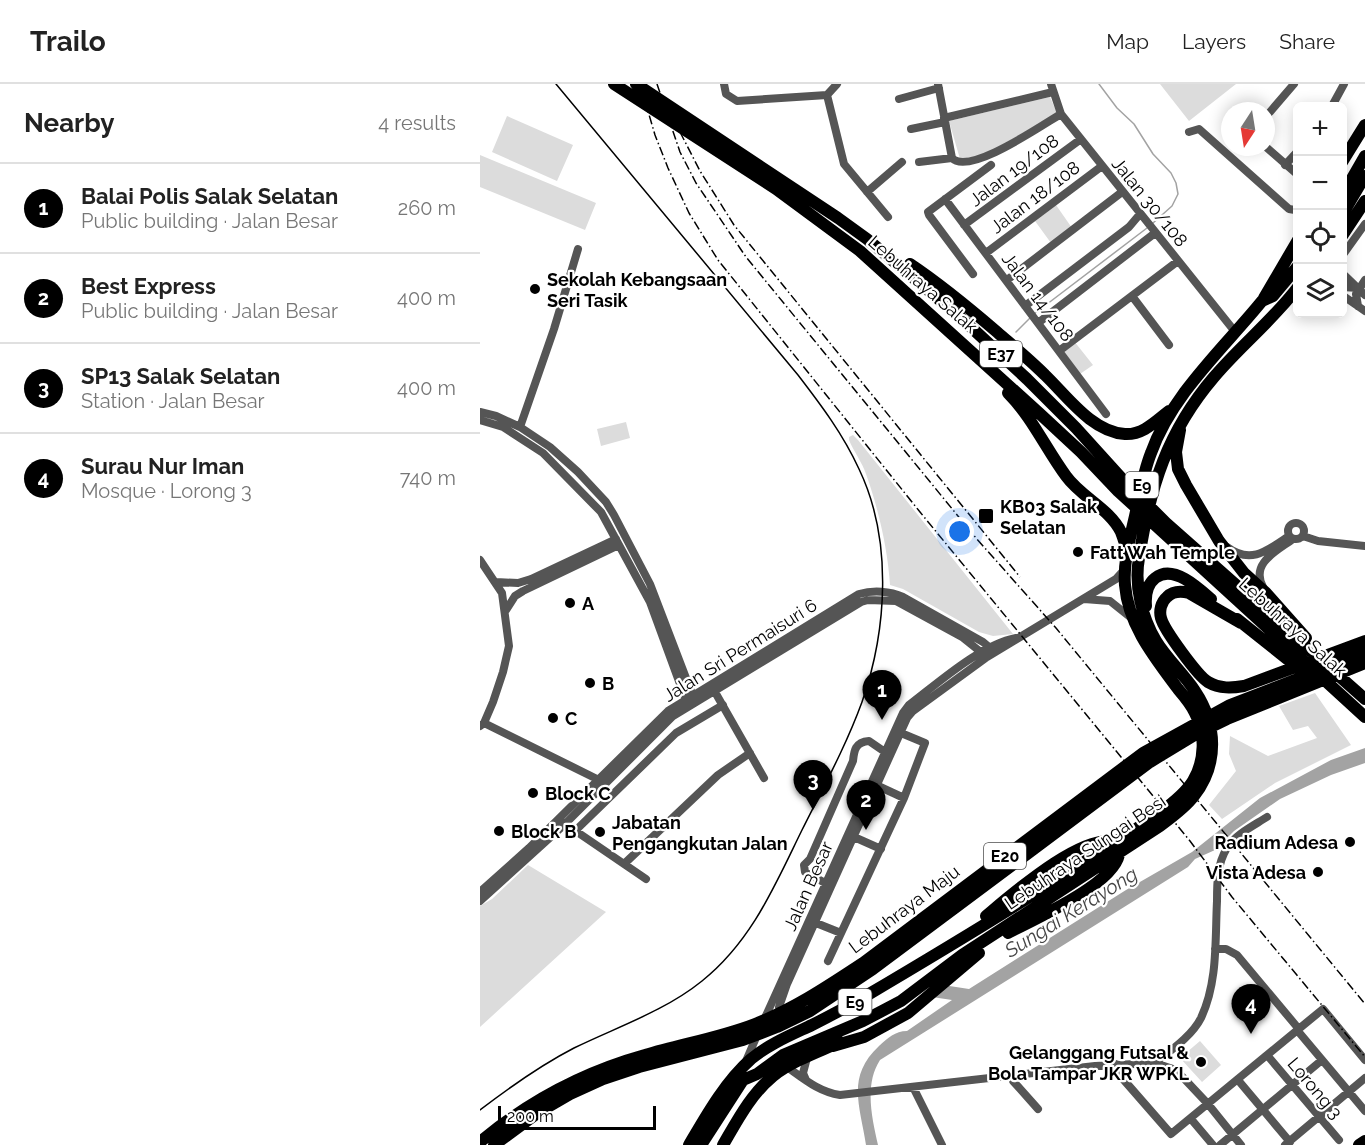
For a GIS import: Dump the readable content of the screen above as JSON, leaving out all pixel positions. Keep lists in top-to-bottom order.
{
  "streets": {
    "highway": [
      "Lebuhraya Salak",
      "E37",
      "E9",
      "Lebuhraya Sungai Besi",
      "E20",
      "Lebuhraya Maju"
    ],
    "street": [
      "Jalan 19/108",
      "Jalan 18/108",
      "Jalan 30/108",
      "Jalan 14/108",
      "Jalan Sri Permaisuri 6",
      "Jalan Besar",
      "Lorong 3"
    ]
  },
  "crossings": [
    ["Jalan 19/108", "Jalan 30/108"],
    ["Jalan 19/108", "Jalan 14/108"],
    ["Jalan 18/108", "Jalan 30/108"],
    ["Jalan 18/108", "Jalan 14/108"],
    ["Jalan 30/108", "Lebuhraya Sungai Besi"],
    ["Jalan Sri Permaisuri 6", "Jalan Besar"],
    ["Lebuhraya Sungai Besi", "Jalan Besar"]
  ],
  "water": ["Sungai Kerayong"],
  "places": {
    "other": [
      "Sekolah Kebangsaan Seri Tasik",
      "Fatt Wah Temple",
      "A",
      "B",
      "C",
      "Block C",
      "Block B",
      "Jabatan Pengangkutan Jalan",
      "Radium Adesa",
      "Vista Adesa",
      "Gelanggang Futsal & Bola Tampar JKR WPKL"
    ],
    "transit": ["KB03 Salak Selatan"]
  },
  "scale_bar": "200 m",
  "north": "bottom",
  "page": {
    "header": "Trailo",
    "nav": ["Map", "Layers", "Share"],
    "heading": ["Nearby", "4 results"],
    "map_buttons": ["+", "−"],
    "list": [
      {
        "mark": "1",
        "name": "Balai Polis Salak Selatan",
        "note": "Public building · Jalan Besar",
        "value": "260 m"
      },
      {
        "mark": "2",
        "name": "Best Express",
        "note": "Public building · Jalan Besar",
        "value": "400 m"
      },
      {
        "mark": "3",
        "name": "SP13 Salak Selatan",
        "note": "Station · Jalan Besar",
        "value": "400 m"
      },
      {
        "mark": "4",
        "name": "Surau Nur Iman",
        "note": "Mosque · Lorong 3",
        "value": "740 m"
      }
    ],
    "pins": [
      "1",
      "3",
      "2",
      "4"
    ],
    "scale": "200 m"
  }
}
